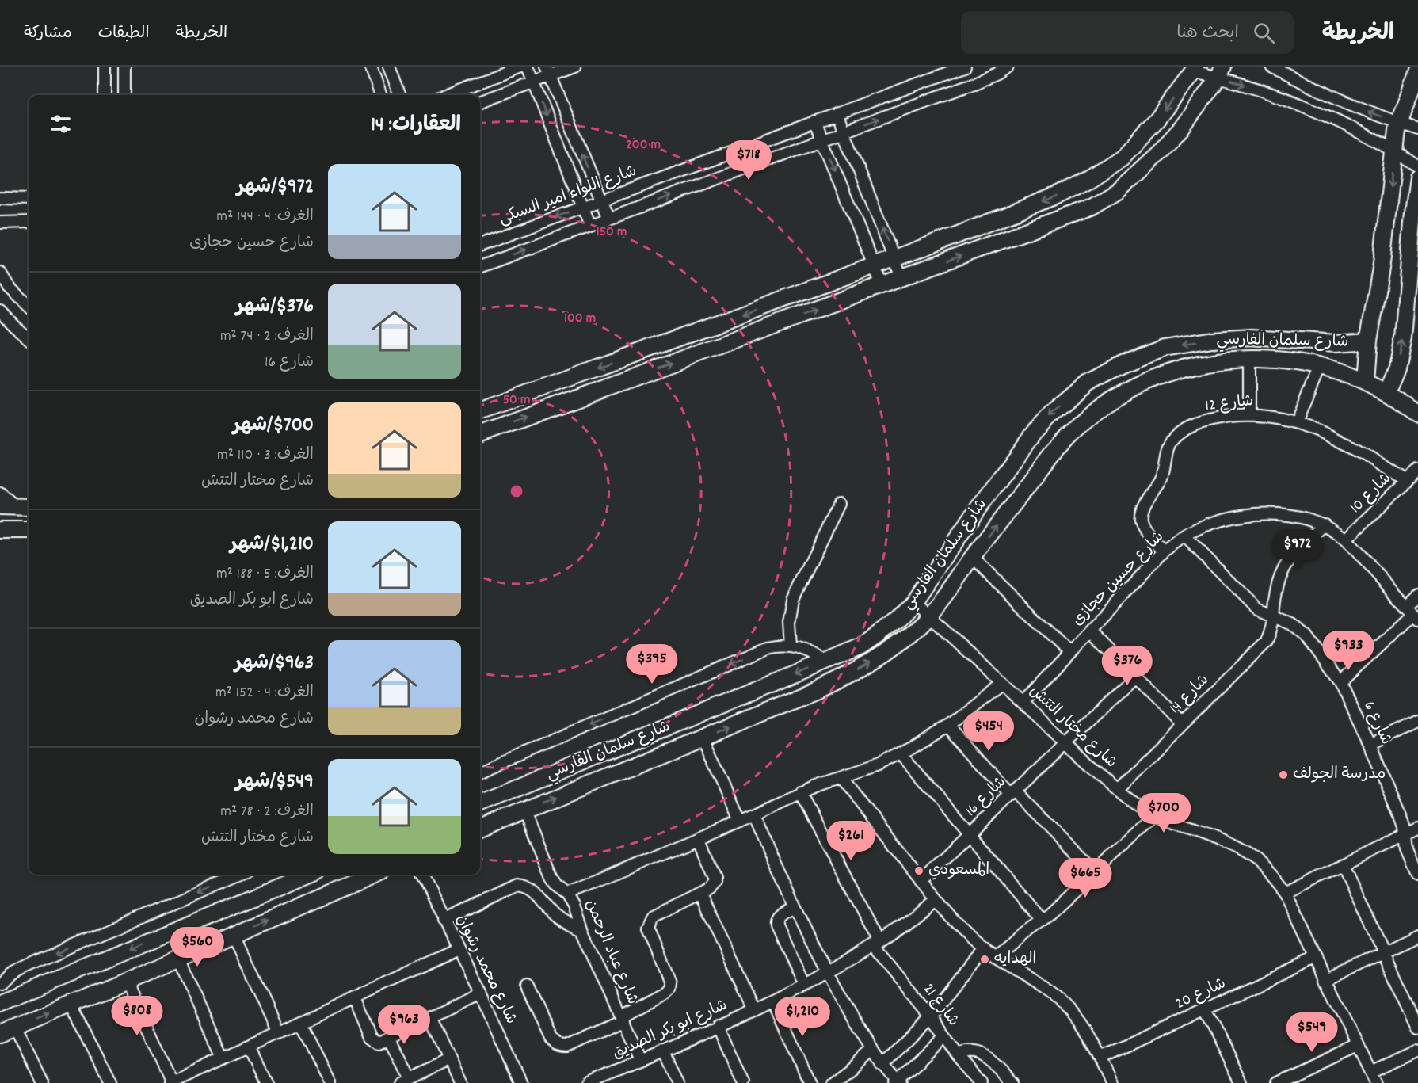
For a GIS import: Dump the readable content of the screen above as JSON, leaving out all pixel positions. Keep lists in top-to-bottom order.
{
  "streets": {
    "street": [
      "شارع اللواء امير السبكى",
      "شارع سلمان الفارسي",
      "شارع 12",
      "شارع 10",
      "شارع حسين حجازى",
      "شارع 14",
      "شارع 6",
      "شارع مختار التتش",
      "شارع 16",
      "شارع عباد الرحمن",
      "شارع محمد رشوان",
      "شارع 20",
      "شارع 21",
      "شارع ابو بكر الصديق"
    ]
  },
  "crossings": [
    ["شارع سلمان الفارسي", "شارع مختار التتش"],
    ["شارع سلمان الفارسي", "شارع عباد الرحمن"],
    ["شارع 12", "شارع 10"],
    ["شارع 12", "شارع حسين حجازى"],
    ["شارع 10", "شارع حسين حجازى"],
    ["شارع حسين حجازى", "شارع 14"],
    ["شارع حسين حجازى", "شارع 6"],
    ["شارع حسين حجازى", "شارع مختار التتش"],
    ["شارع 14", "شارع 6"],
    ["شارع 14", "شارع مختار التتش"],
    ["شارع مختار التتش", "شارع 16"],
    ["شارع مختار التتش", "شارع 20"],
    ["شارع عباد الرحمن", "شارع ابو بكر الصديق"],
    ["شارع 21", "شارع ابو بكر الصديق"]
  ],
  "places": ["مدرسة الجولف", "المسعودي", "الهدايه"],
  "page": {
    "header": "الخريطة",
    "search": "ابحث هنا",
    "nav": ["الخريطة", "الطبقات", "مشاركة"],
    "heading": "العقارات: 14",
    "price": [
      "$718",
      "$972",
      "$933",
      "$395",
      "$376",
      "$454",
      "$700",
      "$261",
      "$665",
      "$560",
      "$808",
      "$1,210",
      "$963",
      "$549"
    ],
    "list": [
      {
        "name": "$972/شهر",
        "note": "الغرف: 4 · 144 m² · شارع حسين حجازى"
      },
      {
        "name": "$376/شهر",
        "note": "الغرف: 2 · 74 m² · شارع 16"
      },
      {
        "name": "$700/شهر",
        "note": "الغرف: 3 · 110 m² · شارع مختار التتش"
      },
      {
        "name": "$1,210/شهر",
        "note": "الغرف: 5 · 188 m² · شارع ابو بكر الصديق"
      },
      {
        "name": "$963/شهر",
        "note": "الغرف: 4 · 152 m² · شارع محمد رشوان"
      },
      {
        "name": "$549/شهر",
        "note": "الغرف: 2 · 78 m² · شارع مختار التتش"
      }
    ]
  },
  "rings": [
    "200 m",
    "150 m",
    "100 m",
    "50 m"
  ]
}
